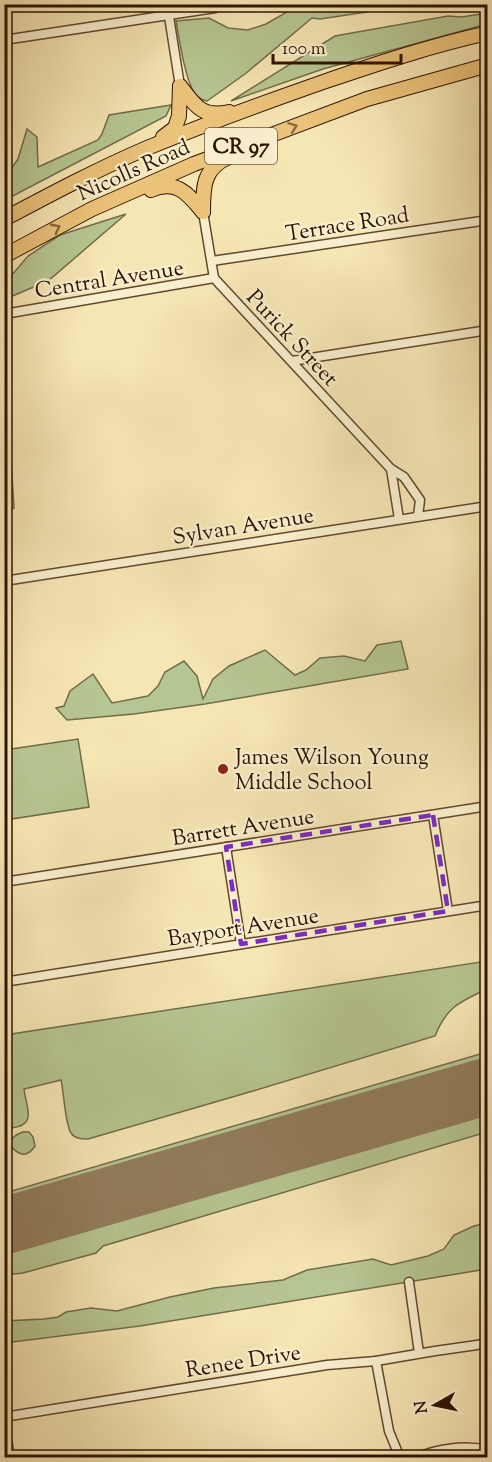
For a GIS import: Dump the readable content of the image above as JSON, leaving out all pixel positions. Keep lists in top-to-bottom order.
{
  "streets": {
    "highway": ["CR 97", "Nicolls Road"],
    "street": [
      "Terrace Road",
      "Central Avenue",
      "Purick Street",
      "Sylvan Avenue",
      "Barrett Avenue",
      "Bayport Avenue",
      "Renee Drive"
    ]
  },
  "crossings": [
    ["Central Avenue", "Purick Street"],
    ["Purick Street", "Sylvan Avenue"]
  ],
  "places": ["James Wilson Young Middle School"],
  "scale_bar": "100 m",
  "north": "left"
}
